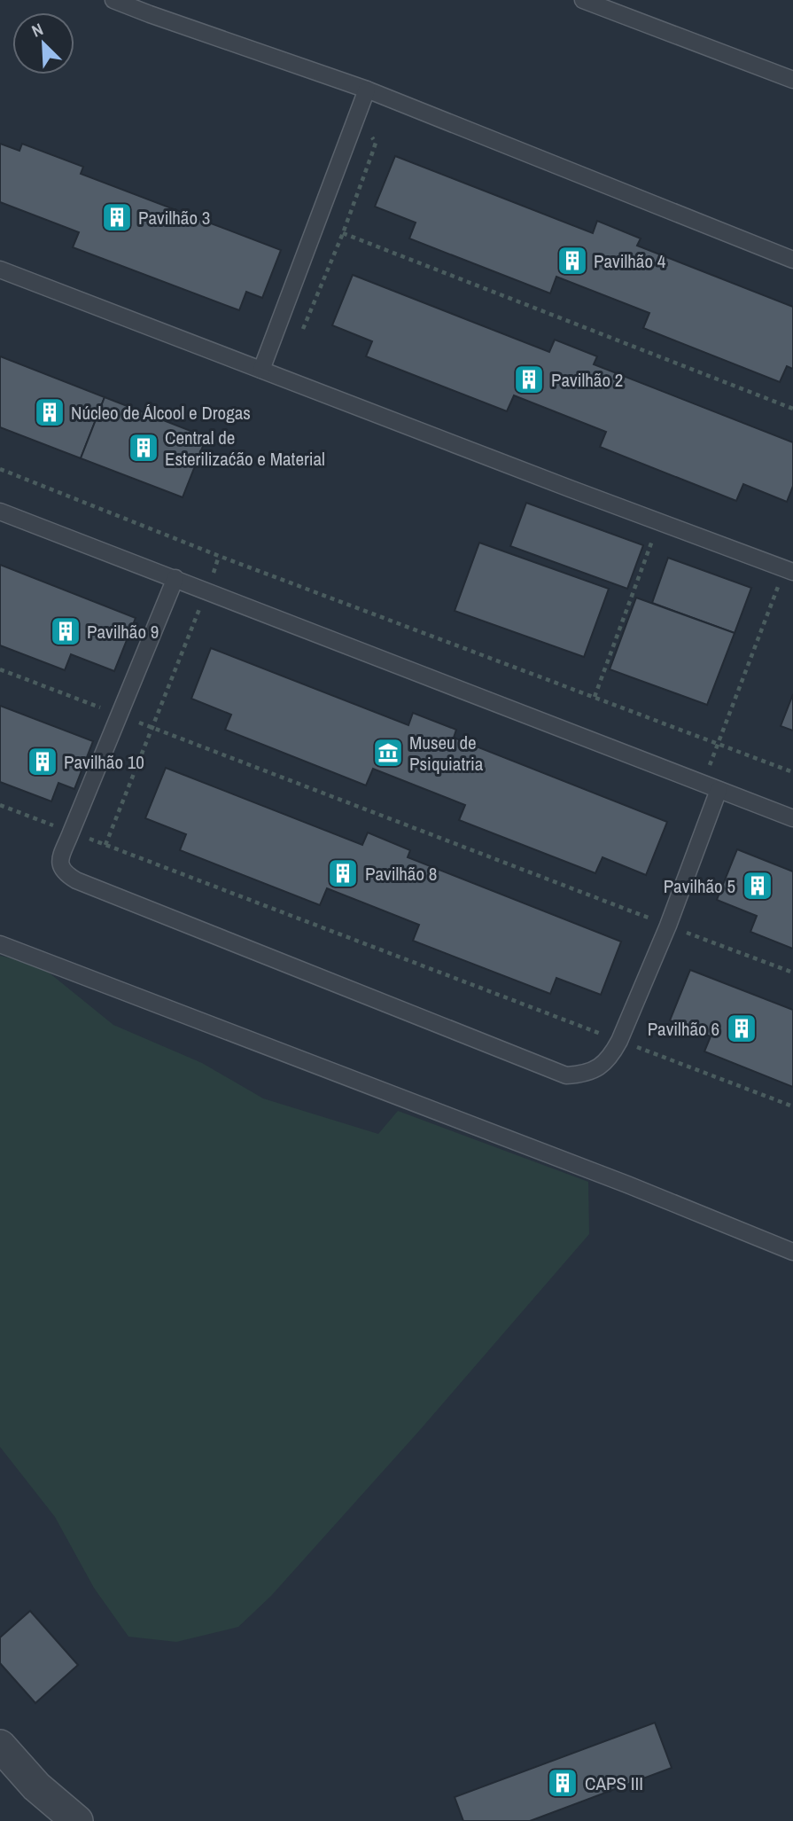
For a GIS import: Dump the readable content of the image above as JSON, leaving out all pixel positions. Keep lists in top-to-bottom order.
{
  "places": {
    "building": [
      "Pavilhão 3",
      "Pavilhão 4",
      "Pavilhão 2",
      "Núcleo de Álcool e Drogas",
      "Central de Esterilizaćão e Material",
      "Pavilhão 9",
      "Pavilhão 10",
      "Pavilhão 8",
      "Pavilhão 5",
      "Pavilhão 6",
      "CAPS III"
    ],
    "museum": ["Museu de Psiquiatria"]
  },
  "north": "top left"
}
